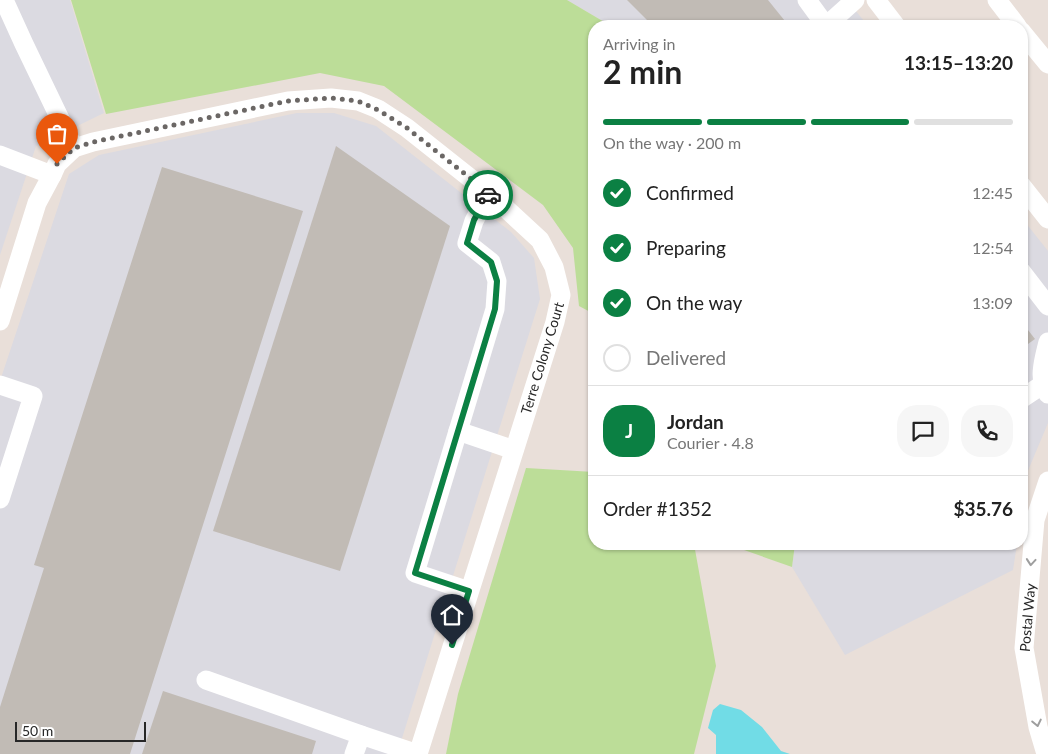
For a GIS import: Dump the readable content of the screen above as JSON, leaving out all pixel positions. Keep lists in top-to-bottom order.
{
  "streets": {
    "street": ["Terre Colony Court", "Postal Way"]
  },
  "one_way": ["Postal Way"],
  "scale_bar": "50 m",
  "page": {
    "heading": ["2 min", "Arriving in", "13:15–13:20"],
    "panel": [
      "Jordan",
      "Courier · 4.8",
      "Order #1352",
      "$35.76"
    ],
    "bar": "On the way · 200 m",
    "list": [
      ["Confirmed", "12:45"],
      ["Preparing", "12:54"],
      ["On the way", "13:09"],
      "Delivered"
    ],
    "round": "J",
    "scale": "50 m"
  }
}
